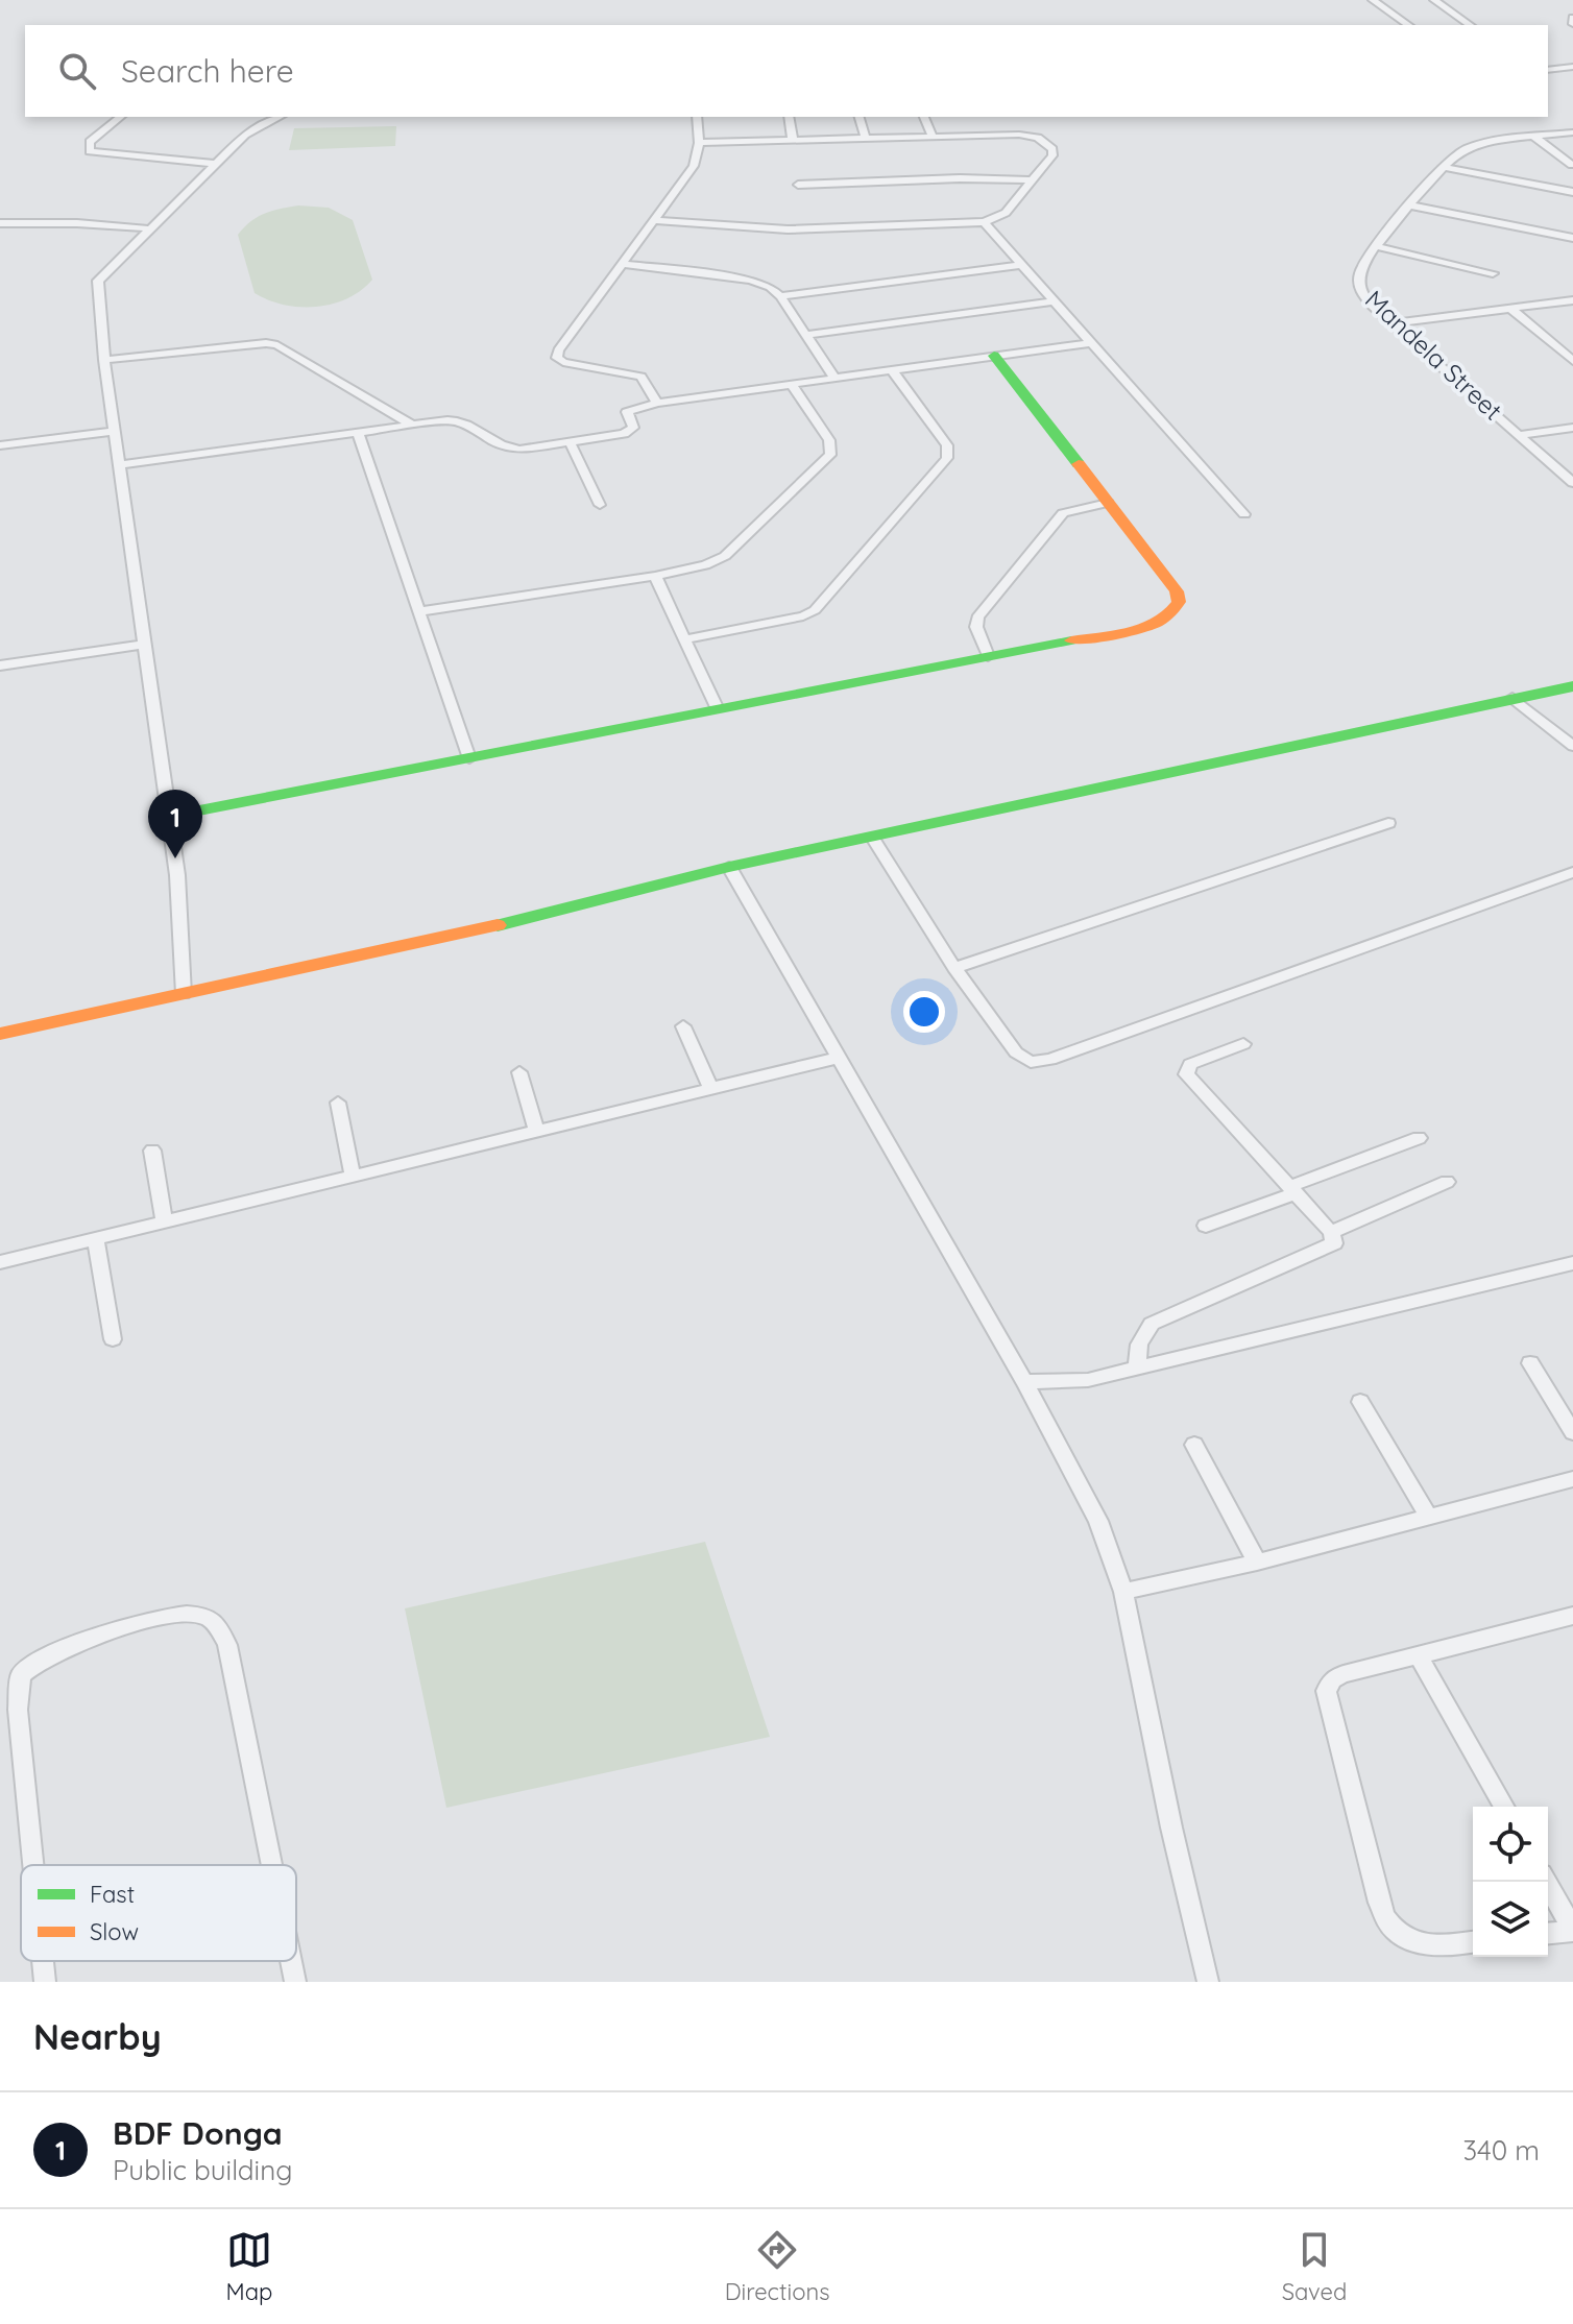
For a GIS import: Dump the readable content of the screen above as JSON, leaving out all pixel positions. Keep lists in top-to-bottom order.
{
  "streets": {
    "street": ["Mandela Street"]
  },
  "legend": ["Fast", "Slow"],
  "page": {
    "search": "Search here",
    "pins": "1",
    "heading": "Nearby",
    "list": [
      {
        "mark": "1",
        "name": "BDF Donga",
        "note": "Public building",
        "value": "340 m"
      }
    ],
    "nav": ["Map", "Directions", "Saved"]
  }
}
